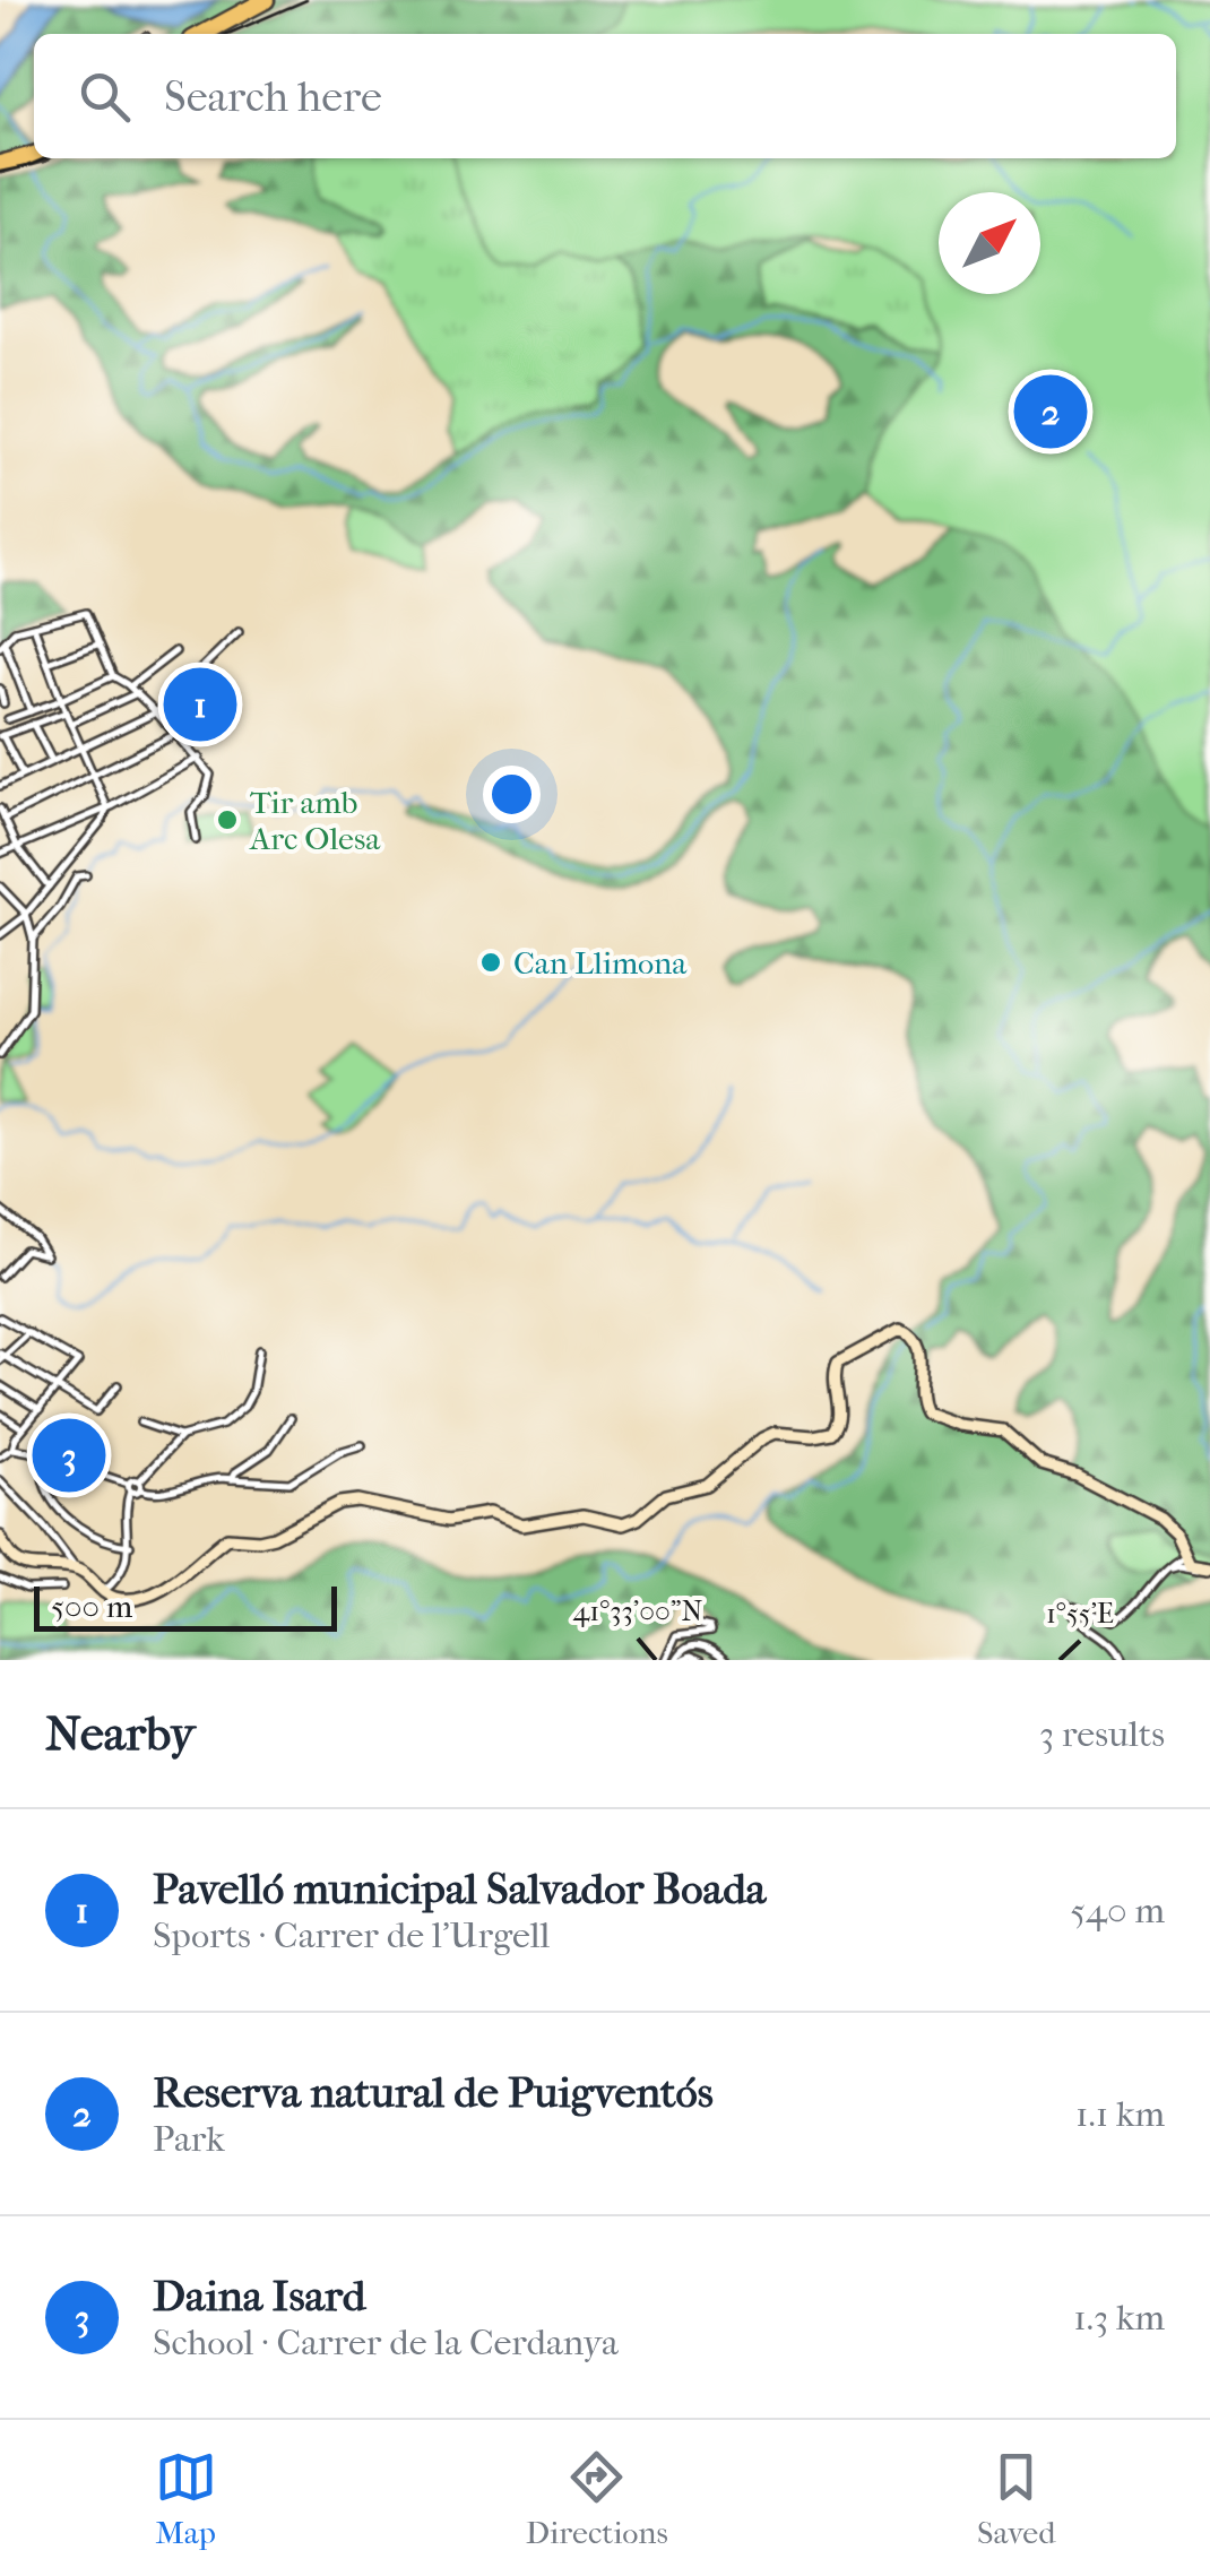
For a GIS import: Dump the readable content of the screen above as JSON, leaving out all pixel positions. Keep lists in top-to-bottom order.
{
  "places": ["Tir amb Arc Olesa", "Can Llimona"],
  "scale_bar": "500 m",
  "north": "top right",
  "page": {
    "search": "Search here",
    "pins": ["2", "1", "3"],
    "scale": "500 m",
    "heading": ["Nearby", "3 results"],
    "list": [
      {
        "mark": "1",
        "name": "Pavelló municipal Salvador Boada",
        "note": "Sports · Carrer de l'Urgell",
        "value": "540 m"
      },
      {
        "mark": "2",
        "name": "Reserva natural de Puigventós",
        "note": "Park",
        "value": "1.1 km"
      },
      {
        "mark": "3",
        "name": "Daina Isard",
        "note": "School · Carrer de la Cerdanya",
        "value": "1.3 km"
      }
    ],
    "nav": ["Map", "Directions", "Saved"]
  },
  "coordinates": ["41°33'00\"N", "1°55'E"]
}
